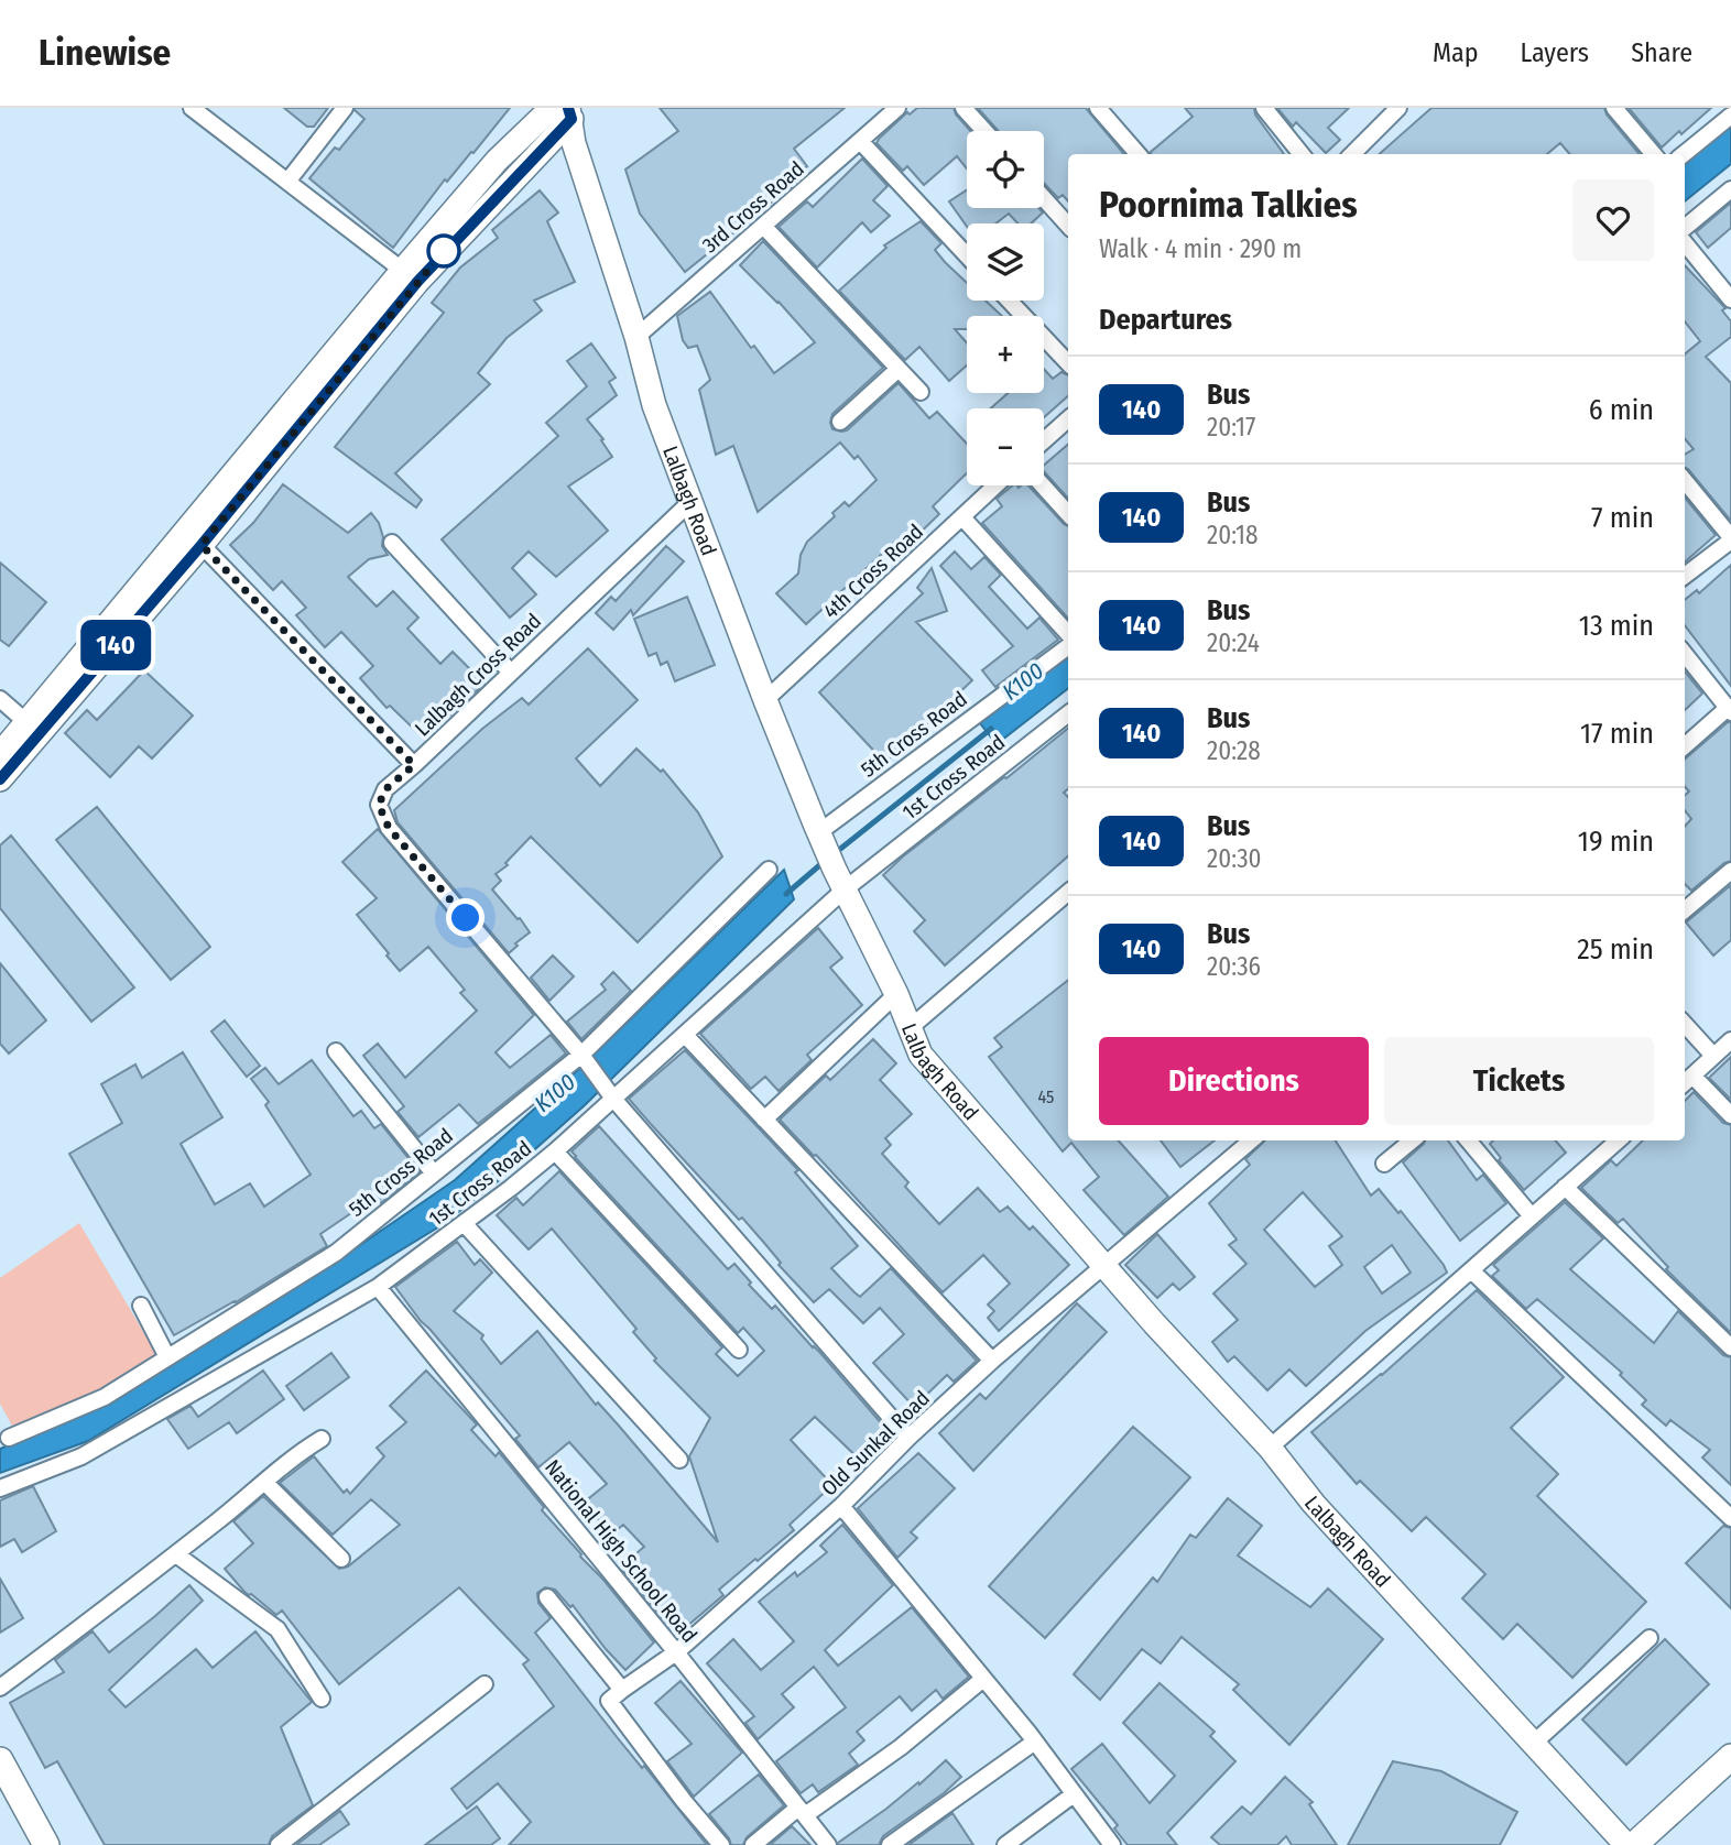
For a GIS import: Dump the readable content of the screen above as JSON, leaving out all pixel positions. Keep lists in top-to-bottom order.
{
  "streets": {
    "main road": ["Lalbagh Road"],
    "street": [
      "3rd Cross Road",
      "4th Cross Road",
      "Lalbagh Cross Road",
      "5th Cross Road",
      "1st Cross Road",
      "Old Sunkal Road",
      "National High School Road"
    ]
  },
  "crossings": [
    ["3rd Cross Road", "Lalbagh Road"],
    ["Lalbagh Road", "4th Cross Road"],
    ["Lalbagh Road", "Lalbagh Cross Road"],
    ["Lalbagh Road", "5th Cross Road"],
    ["Lalbagh Road", "1st Cross Road"],
    ["Lalbagh Road", "Old Sunkal Road"],
    ["1st Cross Road", "National High School Road"],
    ["Old Sunkal Road", "National High School Road"]
  ],
  "water": ["K100"],
  "lines": ["bus line 140"],
  "house_numbers": ["45"],
  "page": {
    "header": "Linewise",
    "nav": ["Map", "Layers", "Share"],
    "on_map": "140",
    "map_buttons": ["+", "−"],
    "heading": [
      ["Poornima Talkies", "Walk · 4 min · 290 m"],
      "Departures"
    ],
    "list": [
      {
        "mark": "140",
        "name": "Bus",
        "note": "20:17",
        "value": "6 min"
      },
      {
        "mark": "140",
        "name": "Bus",
        "note": "20:18",
        "value": "7 min"
      },
      {
        "mark": "140",
        "name": "Bus",
        "note": "20:24",
        "value": "13 min"
      },
      {
        "mark": "140",
        "name": "Bus",
        "note": "20:28",
        "value": "17 min"
      },
      {
        "mark": "140",
        "name": "Bus",
        "note": "20:30",
        "value": "19 min"
      },
      {
        "mark": "140",
        "name": "Bus",
        "note": "20:36",
        "value": "25 min"
      }
    ],
    "buttons": ["Directions", "Tickets"]
  }
}
